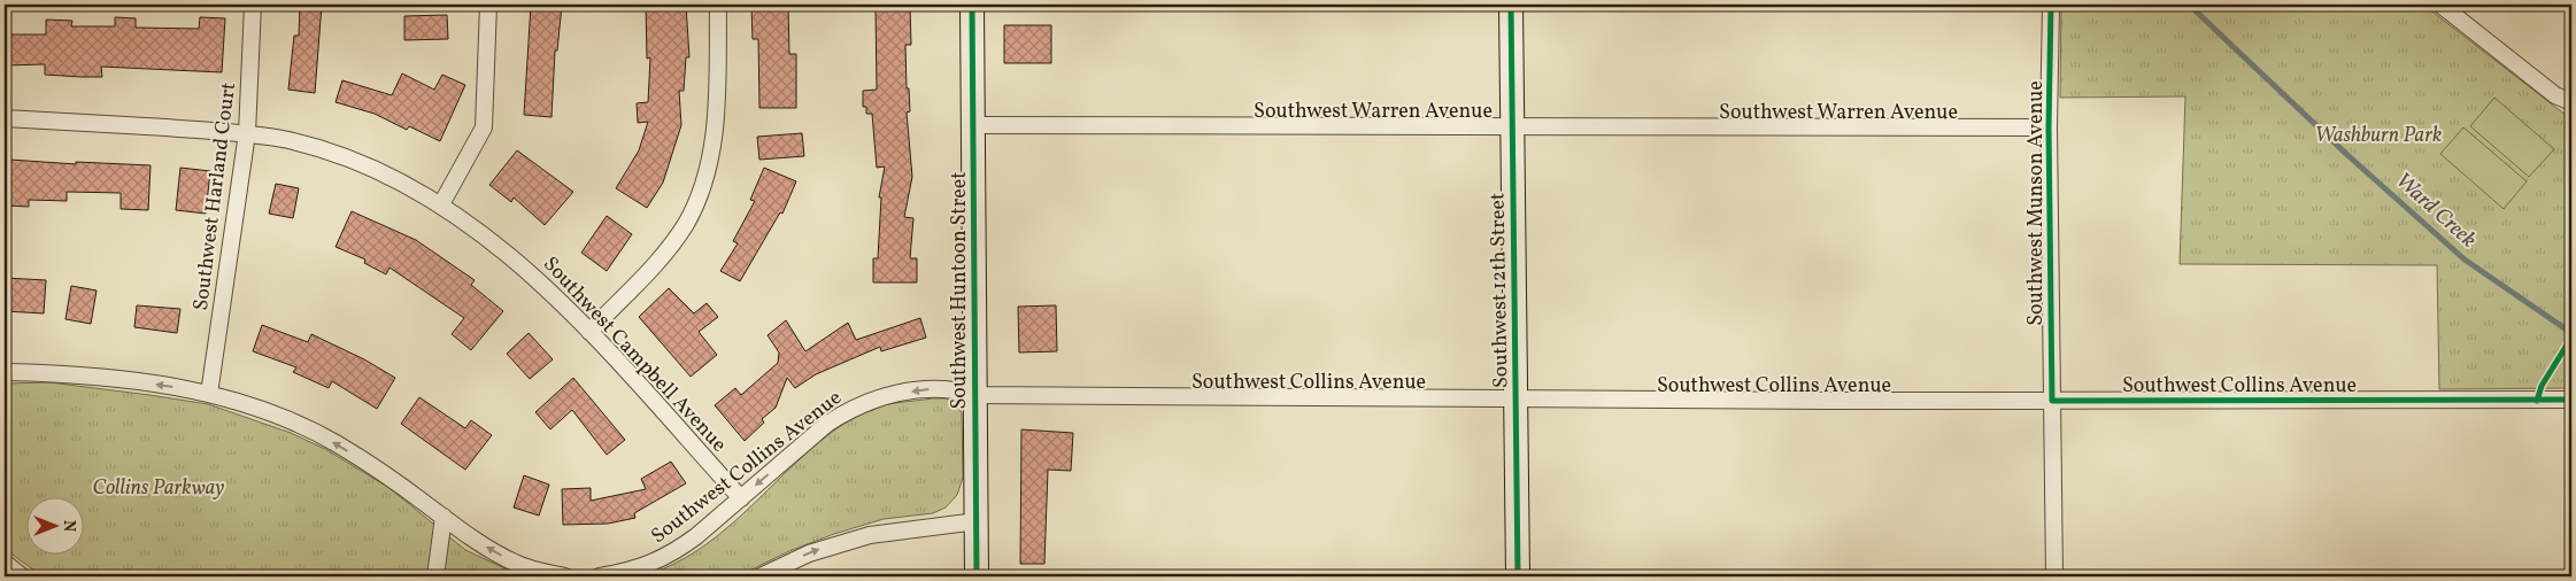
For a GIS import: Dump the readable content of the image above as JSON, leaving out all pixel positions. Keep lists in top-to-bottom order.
{
  "streets": {
    "main road": ["Southwest Huntoon Street", "Southwest 12th Street"],
    "street": [
      "Southwest Warren Avenue",
      "Southwest Harland Court",
      "Southwest Munson Avenue",
      "Southwest Campbell Avenue",
      "Southwest Collins Avenue"
    ]
  },
  "crossings": [
    ["Southwest Warren Avenue", "Southwest Munson Avenue"],
    ["Southwest Warren Avenue", "Southwest Huntoon Street"],
    ["Southwest Warren Avenue", "Southwest 12th Street"],
    ["Southwest Harland Court", "Southwest Campbell Avenue"],
    ["Southwest Munson Avenue", "Southwest Collins Avenue"],
    ["Southwest Huntoon Street", "Southwest Collins Avenue"],
    ["Southwest 12th Street", "Southwest Collins Avenue"],
    ["Southwest Campbell Avenue", "Southwest Collins Avenue"]
  ],
  "water": ["Ward Creek"],
  "parks": ["Washburn Park", "Collins Parkway"],
  "north": "right"
}
